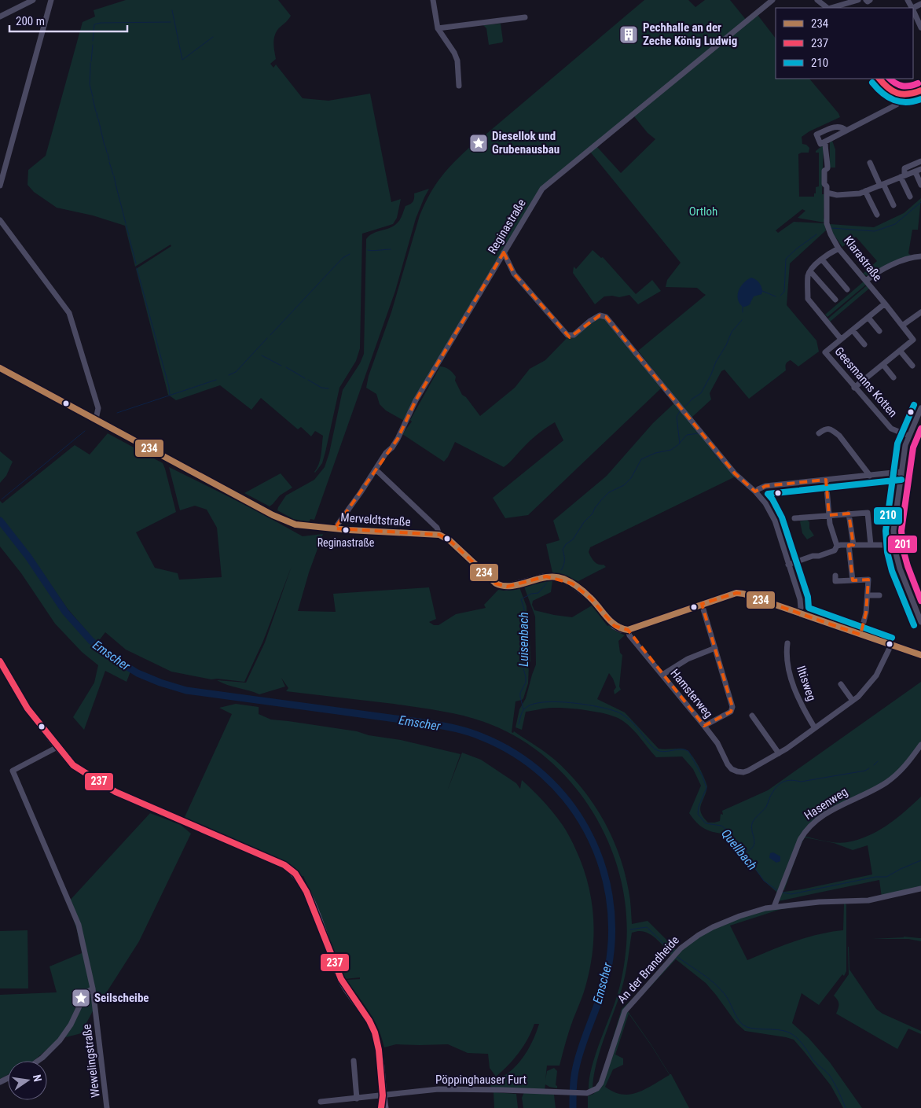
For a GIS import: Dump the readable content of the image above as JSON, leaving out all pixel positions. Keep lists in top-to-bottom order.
{
  "streets": {
    "main road": ["Merveldtstraße"],
    "street": [
      "Reginastraße",
      "Klarastraße",
      "Geesmanns Kotten",
      "Iltisweg",
      "Hamsterweg",
      "Hasenweg",
      "An der Brandheide",
      "Wewelingstraße",
      "Pöppinghauser Furt"
    ]
  },
  "crossings": [
    ["Reginastraße", "Merveldtstraße"],
    ["Klarastraße", "Geesmanns Kotten"],
    ["Hasenweg", "An der Brandheide"],
    ["An der Brandheide", "Pöppinghauser Furt"]
  ],
  "water": ["Luisenbach", "Emscher", "Quellbach"],
  "parks": ["Ortloh"],
  "places": {
    "building": ["Pechhalle an der Zeche König Ludwig"],
    "place": ["Diesellok und Grubenausbau", "Seilscheibe"],
    "other": ["Reginastraße"]
  },
  "lines": [
    "transit line 237",
    "transit line 201",
    "transit line 210",
    "transit line 234"
  ],
  "legend": ["234", "237", "210"],
  "scale_bar": "200 m",
  "north": "right"
}
